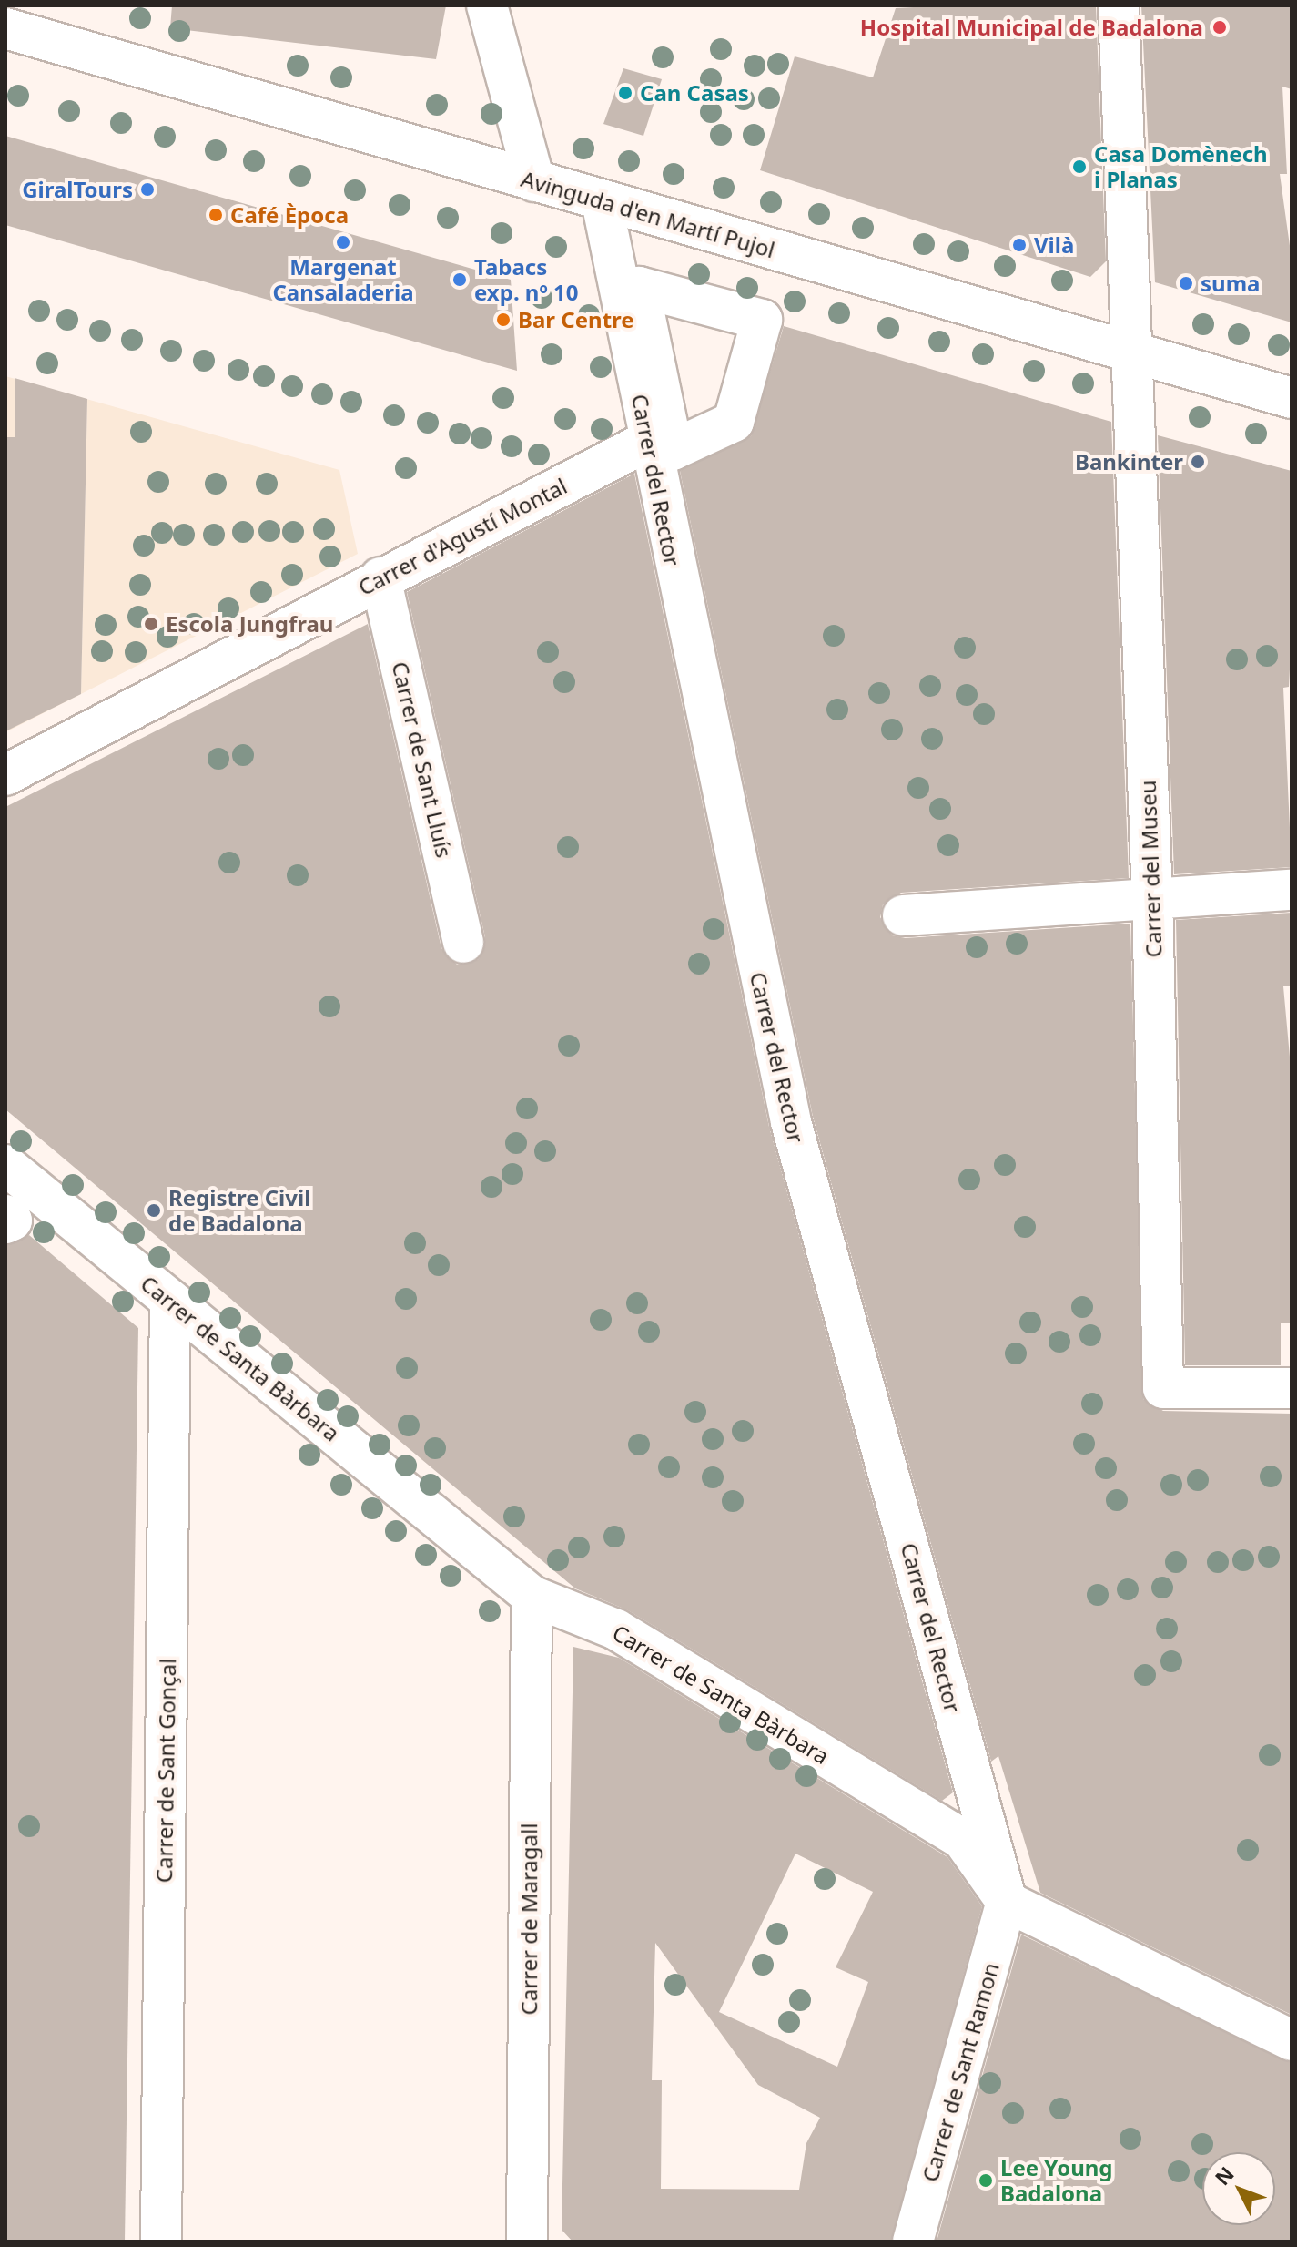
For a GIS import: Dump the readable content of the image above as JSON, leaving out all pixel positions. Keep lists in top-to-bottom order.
{
  "streets": {
    "street": [
      "Avinguda d'en Martí Pujol",
      "Carrer del Rector",
      "Carrer d'Agustí Montal",
      "Carrer de Sant Lluís",
      "Carrer del Museu",
      "Carrer de Santa Bàrbara",
      "Carrer de Sant Gonçal",
      "Carrer de Maragall",
      "Carrer de Sant Ramon"
    ]
  },
  "crossings": [
    ["Avinguda d'en Martí Pujol", "Carrer del Rector"],
    ["Avinguda d'en Martí Pujol", "Carrer del Museu"],
    ["Carrer del Rector", "Carrer d'Agustí Montal"],
    ["Carrer del Rector", "Carrer de Santa Bàrbara"],
    ["Carrer del Rector", "Carrer de Sant Ramon"],
    ["Carrer d'Agustí Montal", "Carrer de Sant Lluís"],
    ["Carrer de Santa Bàrbara", "Carrer de Sant Gonçal"],
    ["Carrer de Santa Bàrbara", "Carrer de Maragall"],
    ["Carrer de Santa Bàrbara", "Carrer de Sant Ramon"]
  ],
  "places": [
    "Hospital Municipal de Badalona",
    "Can Casas",
    "Casa Domènech i Planas",
    "GiralTours",
    "Café Època",
    "Margenat Cansaladeria",
    "Vilà",
    "Tabacs exp. nº 10",
    "suma",
    "Bar Centre",
    "Bankinter",
    "Escola Jungfrau",
    "Registre Civil de Badalona",
    "Lee Young Badalona"
  ],
  "north": "top left"
}
